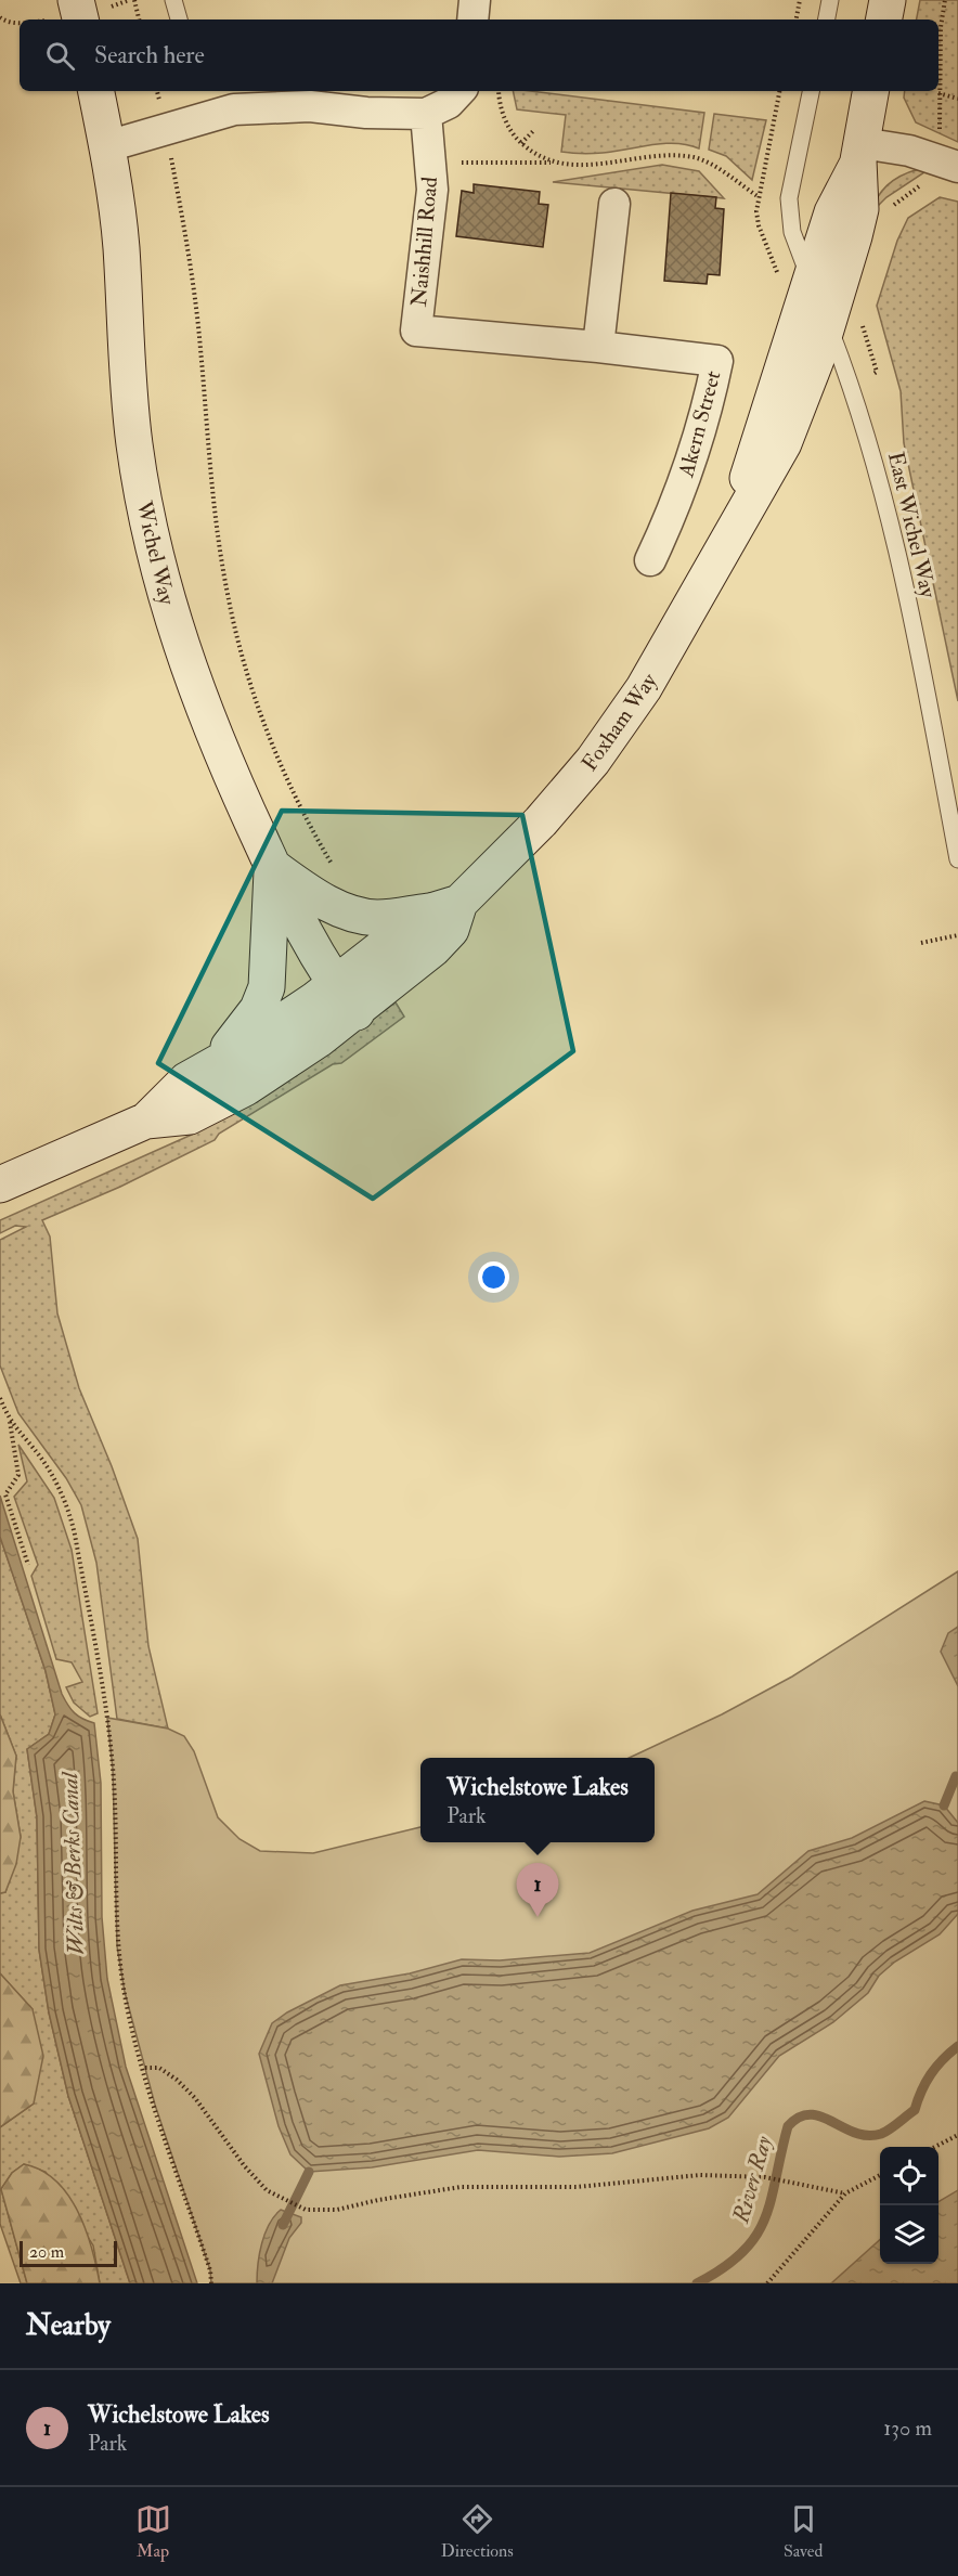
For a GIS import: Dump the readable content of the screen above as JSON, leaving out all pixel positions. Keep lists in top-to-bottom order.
{
  "streets": {
    "main road": ["Wichel Way", "Foxham Way"],
    "street": ["Naishhill Road", "Akern Street"],
    "lane": ["East Wichel Way"]
  },
  "crossings": [
    ["Naishhill Road", "Akern Street"],
    ["East Wichel Way", "Foxham Way"],
    ["Wichel Way", "Foxham Way"]
  ],
  "water": ["Wilts & Berks Canal", "River Ray"],
  "scale_bar": "20 m",
  "page": {
    "search": "Search here",
    "popup": ["Wichelstowe Lakes", "Park"],
    "pins": "1",
    "scale": "20 m",
    "heading": "Nearby",
    "list": [
      {
        "mark": "1",
        "name": "Wichelstowe Lakes",
        "note": "Park",
        "value": "130 m"
      }
    ],
    "nav": ["Map", "Directions", "Saved"]
  }
}
